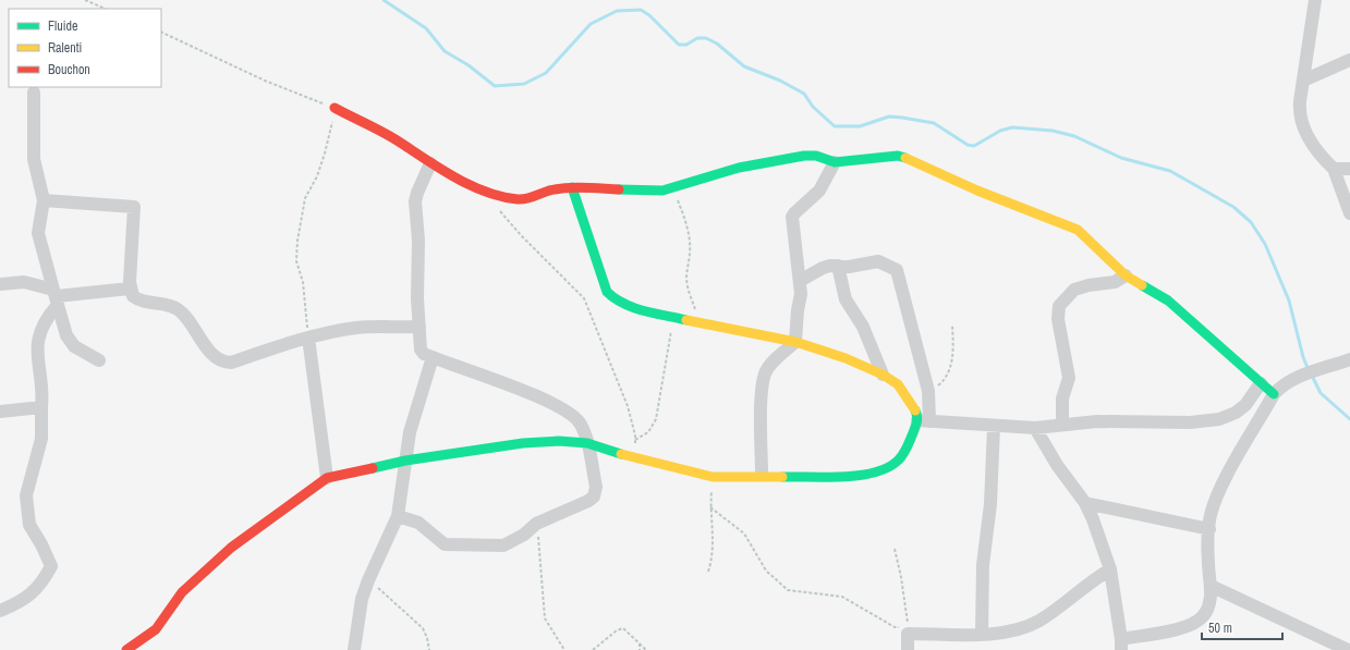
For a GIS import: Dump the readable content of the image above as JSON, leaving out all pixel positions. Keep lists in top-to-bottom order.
{
  "legend": ["Fluide", "Ralenti", "Bouchon"],
  "scale_bar": "50 m"
}
